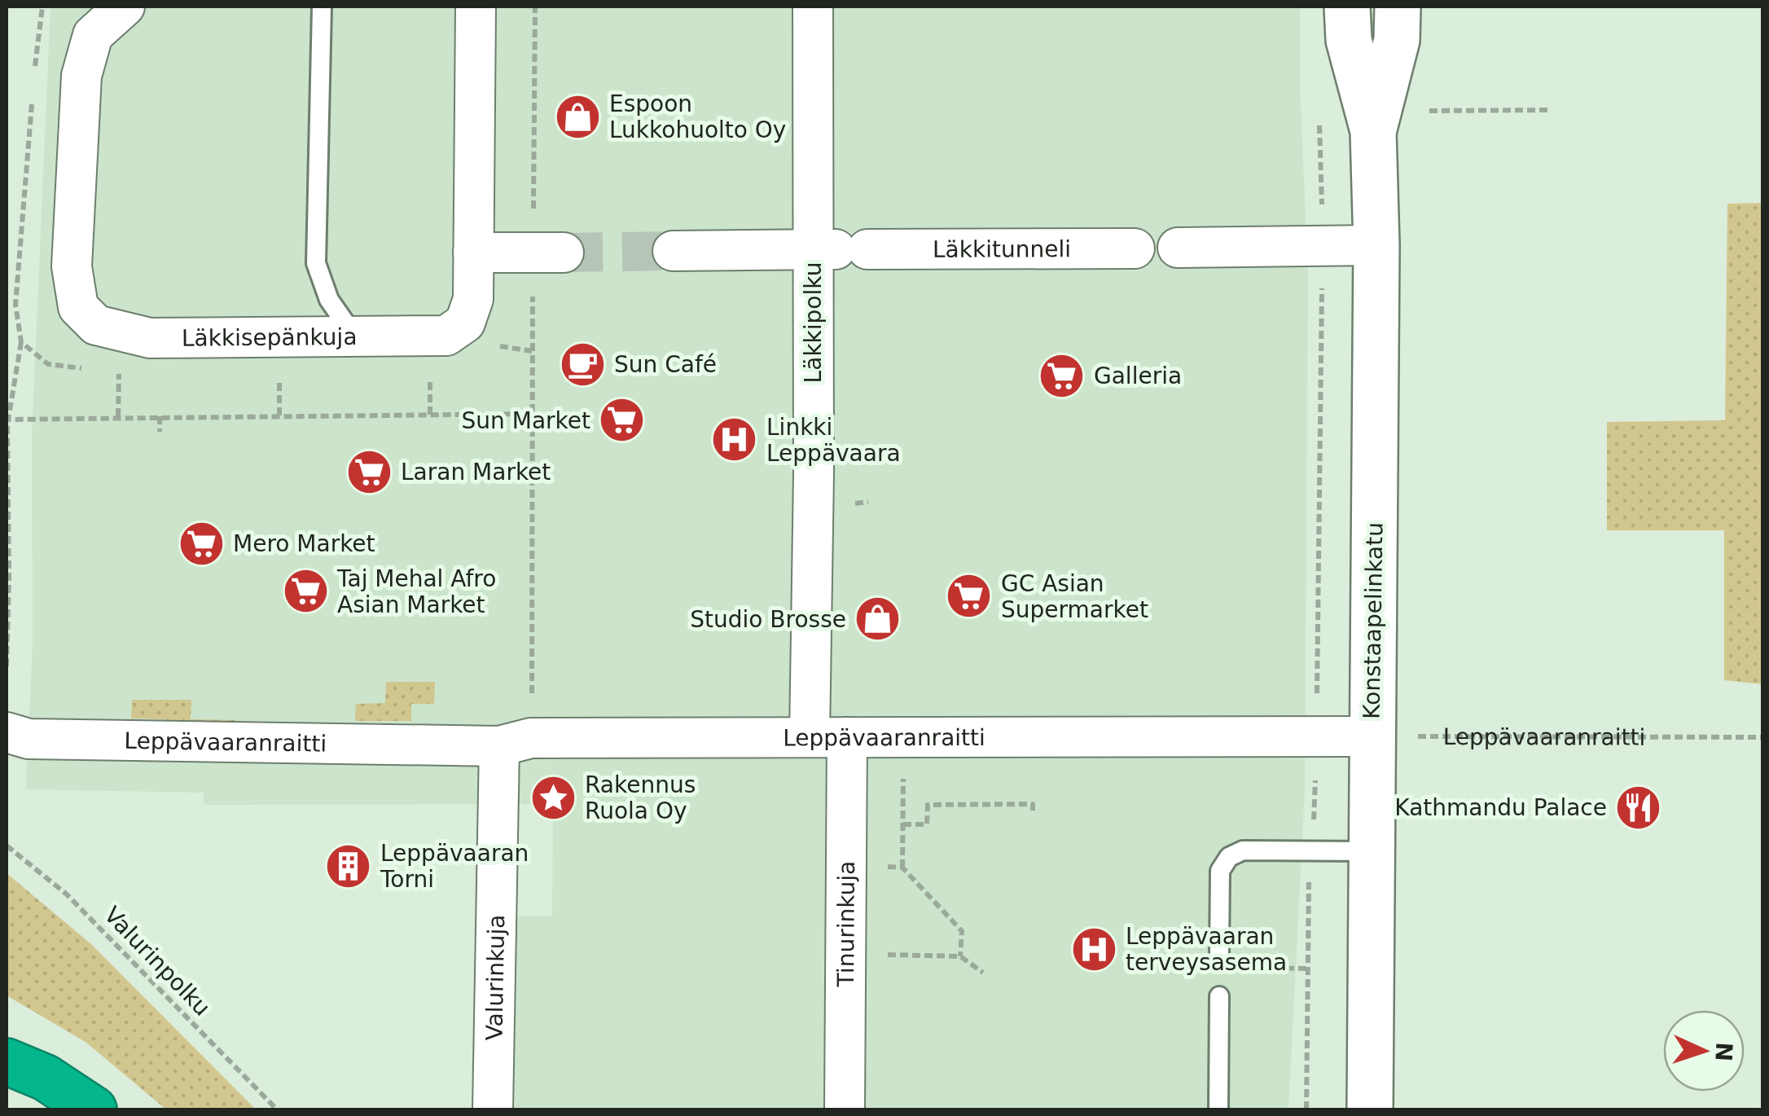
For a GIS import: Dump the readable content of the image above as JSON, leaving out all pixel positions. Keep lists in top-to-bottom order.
{
  "streets": {
    "street": [
      "Läkkitunneli",
      "Läkkipolku",
      "Läkkisepänkuja",
      "Konstaapelinkatu",
      "Leppävaaranraitti",
      "Tinurinkuja",
      "Valurinkuja"
    ],
    "path": ["Valurinpolku"]
  },
  "crossings": [
    ["Läkkitunneli", "Läkkipolku"],
    ["Läkkipolku", "Leppävaaranraitti"],
    ["Läkkipolku", "Tinurinkuja"],
    ["Konstaapelinkatu", "Leppävaaranraitti"],
    ["Leppävaaranraitti", "Tinurinkuja"],
    ["Leppävaaranraitti", "Valurinkuja"]
  ],
  "places": {
    "shop": ["Espoon Lukkohuolto Oy", "Studio Brosse"],
    "cafe": ["Sun Café"],
    "supermarket": [
      "Galleria",
      "Sun Market",
      "Laran Market",
      "Mero Market",
      "Taj Mehal Afro Asian Market",
      "GC Asian Supermarket"
    ],
    "hospital": ["Linkki Leppävaara", "Leppävaaran terveysasema"],
    "place": ["Rakennus Ruola Oy"],
    "restaurant": ["Kathmandu Palace"],
    "building": ["Leppävaaran Torni"]
  },
  "north": "right"
}
